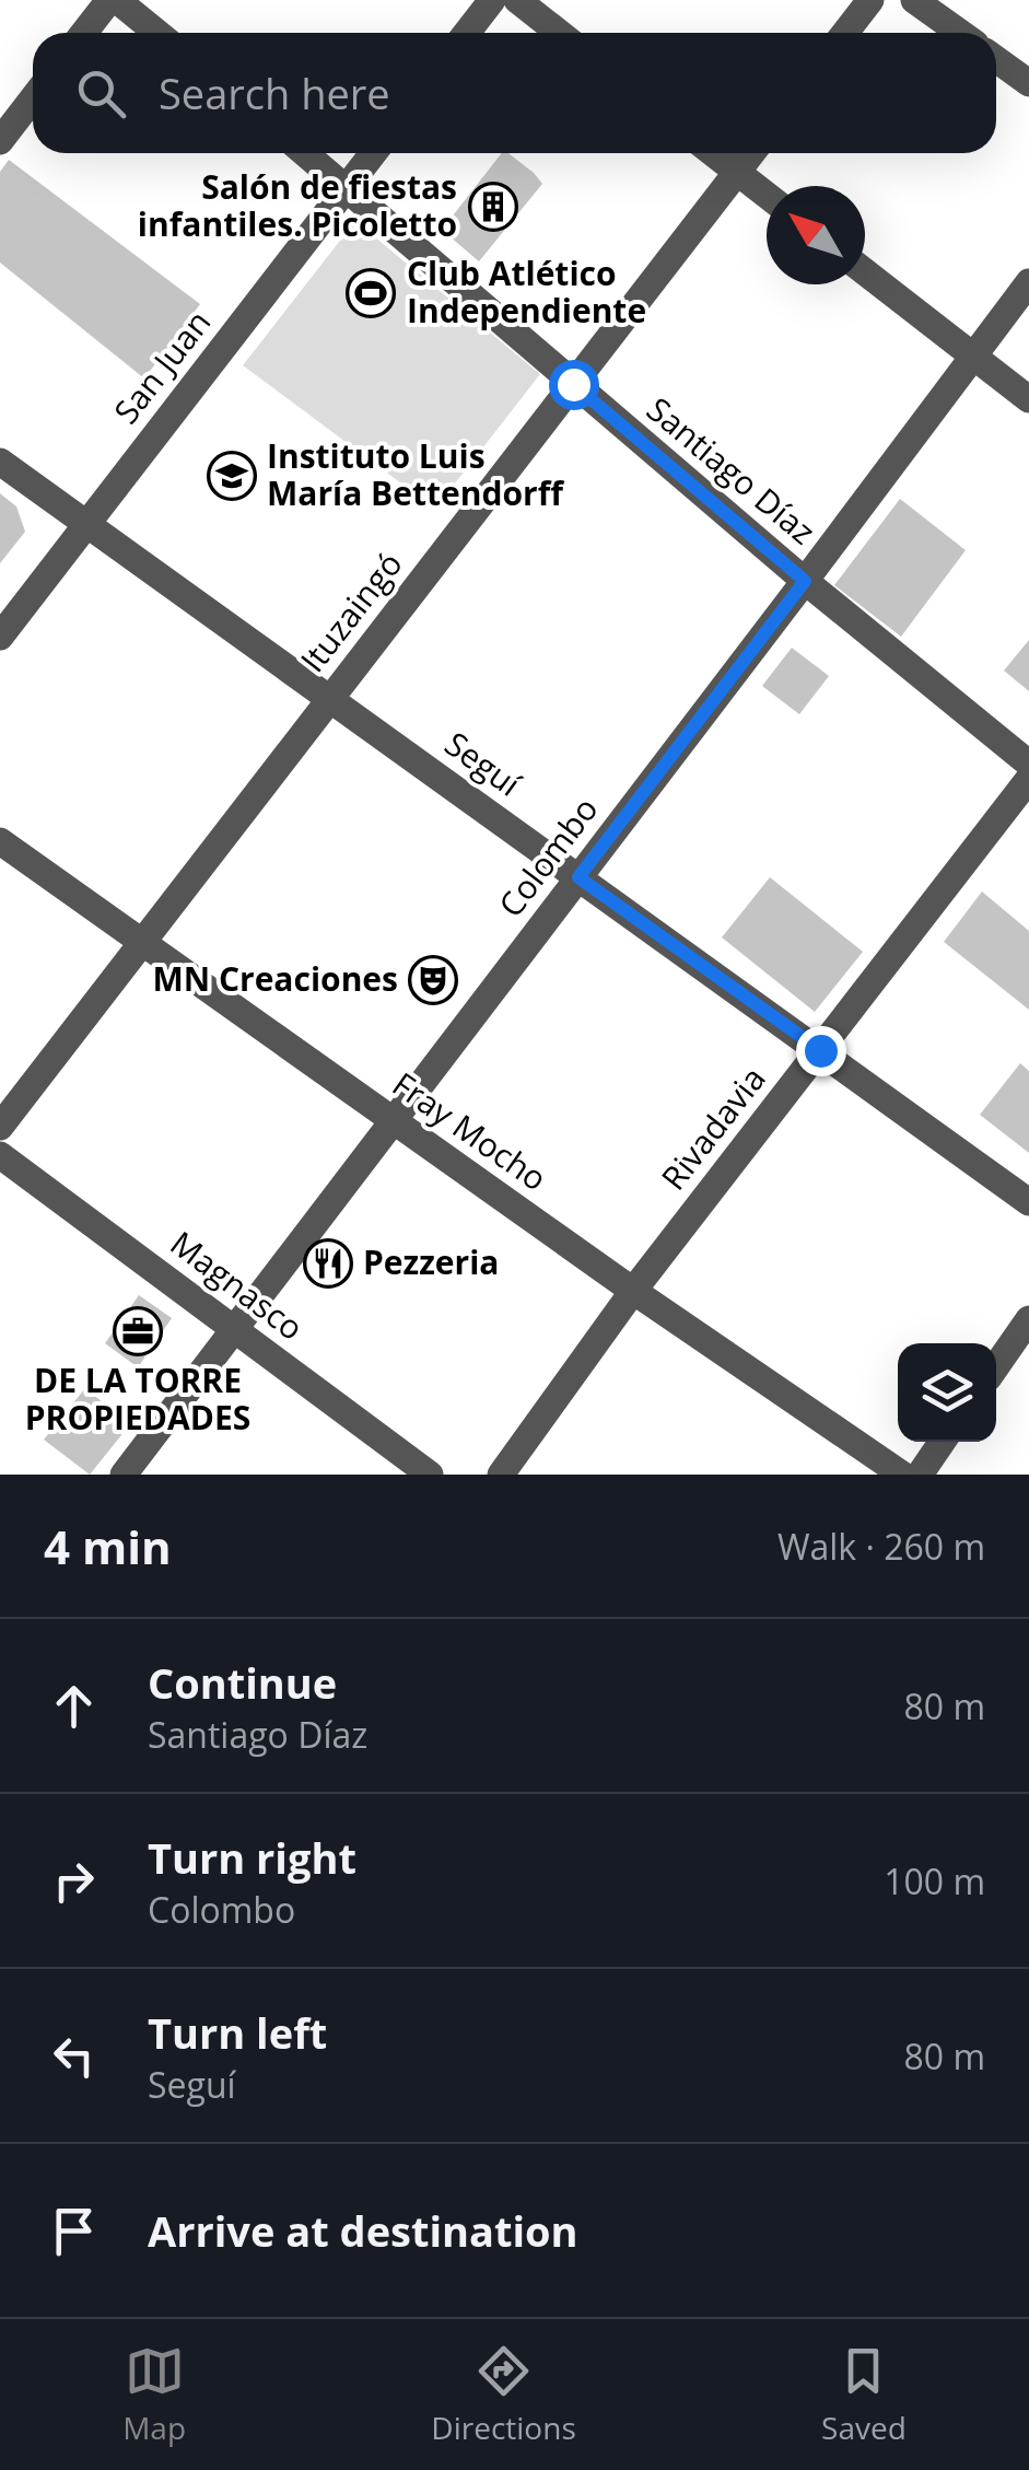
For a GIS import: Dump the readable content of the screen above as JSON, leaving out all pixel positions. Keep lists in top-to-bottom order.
{
  "streets": {
    "street": [
      "San Juan",
      "Santiago Díaz",
      "Ituzaingó",
      "Seguí",
      "Colombo",
      "Rivadavia",
      "Fray Mocho",
      "Magnasco"
    ]
  },
  "crossings": [
    ["San Juan", "Santiago Díaz"],
    ["San Juan", "Seguí"],
    ["Santiago Díaz", "Ituzaingó"],
    ["Santiago Díaz", "Colombo"],
    ["Ituzaingó", "Seguí"],
    ["Ituzaingó", "Fray Mocho"],
    ["Seguí", "Colombo"],
    ["Seguí", "Rivadavia"],
    ["Colombo", "Fray Mocho"],
    ["Colombo", "Magnasco"],
    ["Rivadavia", "Fray Mocho"]
  ],
  "places": {
    "building": ["Salón de fiestas infantiles. Picoletto"],
    "sports": ["Club Atlético Independiente"],
    "school or university": ["Instituto Luis María Bettendorff"],
    "theatre": ["MN Creaciones"],
    "restaurant": ["Pezzeria"],
    "office": ["DE LA TORRE PROPIEDADES"]
  },
  "north": "top left",
  "page": {
    "search": "Search here",
    "heading": ["4 min", "Walk · 260 m"],
    "list": [
      ["Continue", "Santiago Díaz", "80 m"],
      ["Turn right", "Colombo", "100 m"],
      ["Turn left", "Seguí", "80 m"],
      "Arrive at destination"
    ],
    "nav": ["Map", "Directions", "Saved"]
  }
}
